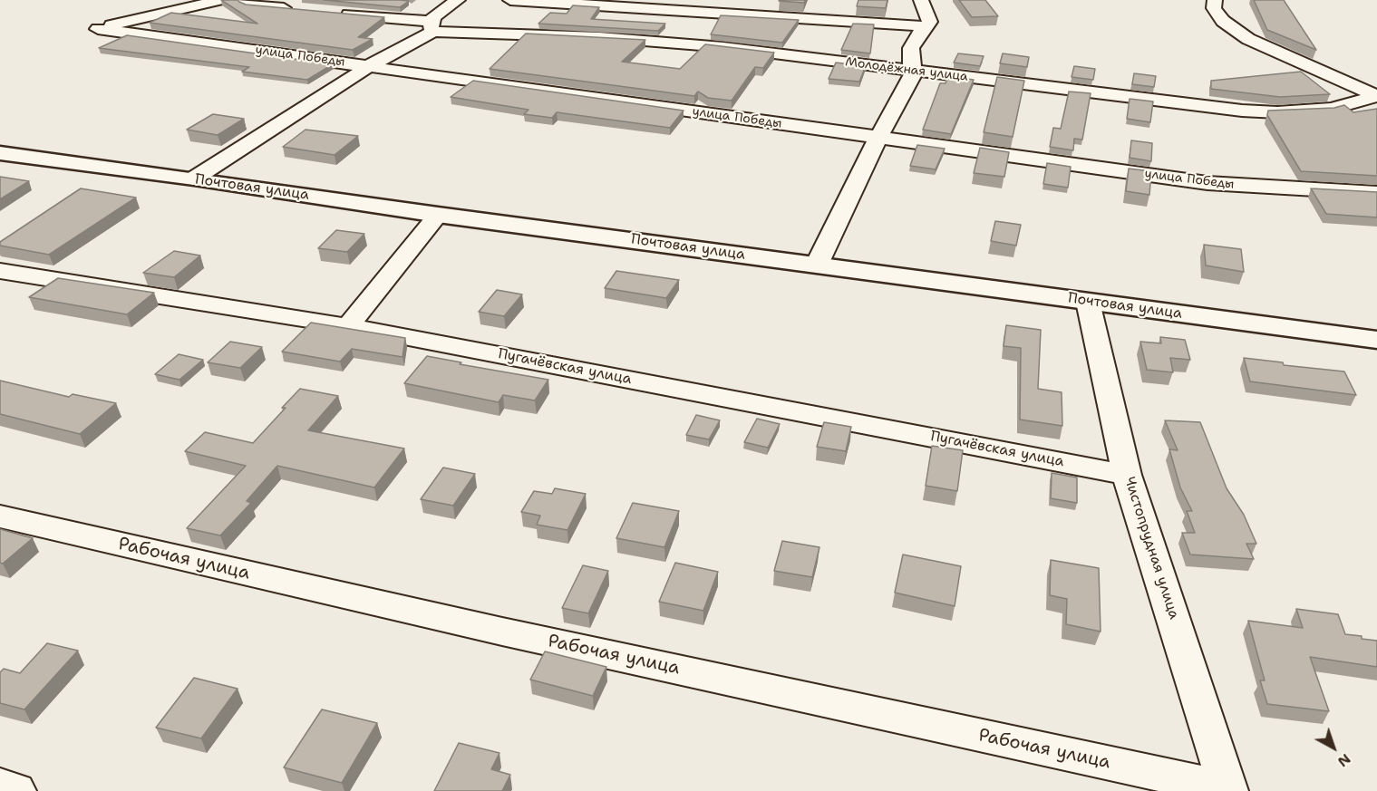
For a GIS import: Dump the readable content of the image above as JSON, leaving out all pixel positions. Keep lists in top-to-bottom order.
{
  "streets": {
    "street": [
      "улица Победы",
      "Молодёжная улица",
      "Почтовая улица",
      "Пугачёвская улица",
      "Чистопрудная улица",
      "Рабочая улица"
    ]
  },
  "crossings": [
    ["Почтовая улица", "Чистопрудная улица"],
    ["Пугачёвская улица", "Чистопрудная улица"],
    ["Чистопрудная улица", "Рабочая улица"]
  ],
  "north": "bottom right"
}
